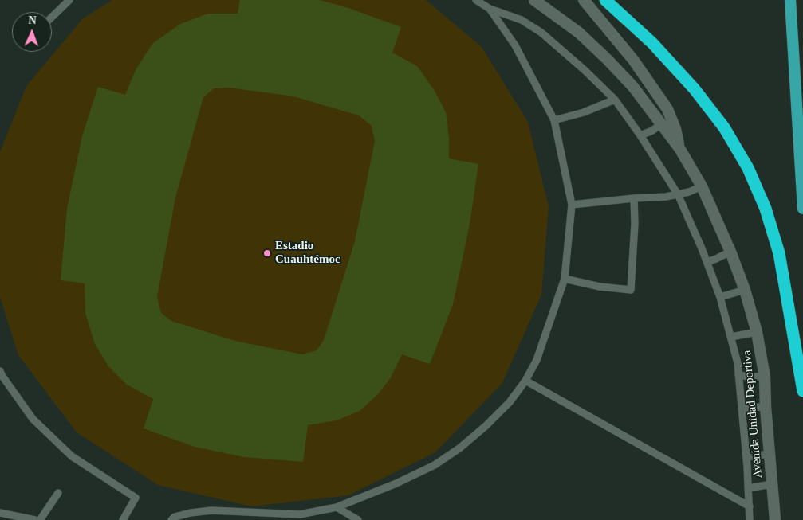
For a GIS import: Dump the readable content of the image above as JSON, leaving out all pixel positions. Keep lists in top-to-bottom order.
{
  "streets": {
    "street": ["Avenida Unidad Deportiva"]
  },
  "places": ["Estadio Cuauhtémoc"],
  "north": "top"
}
